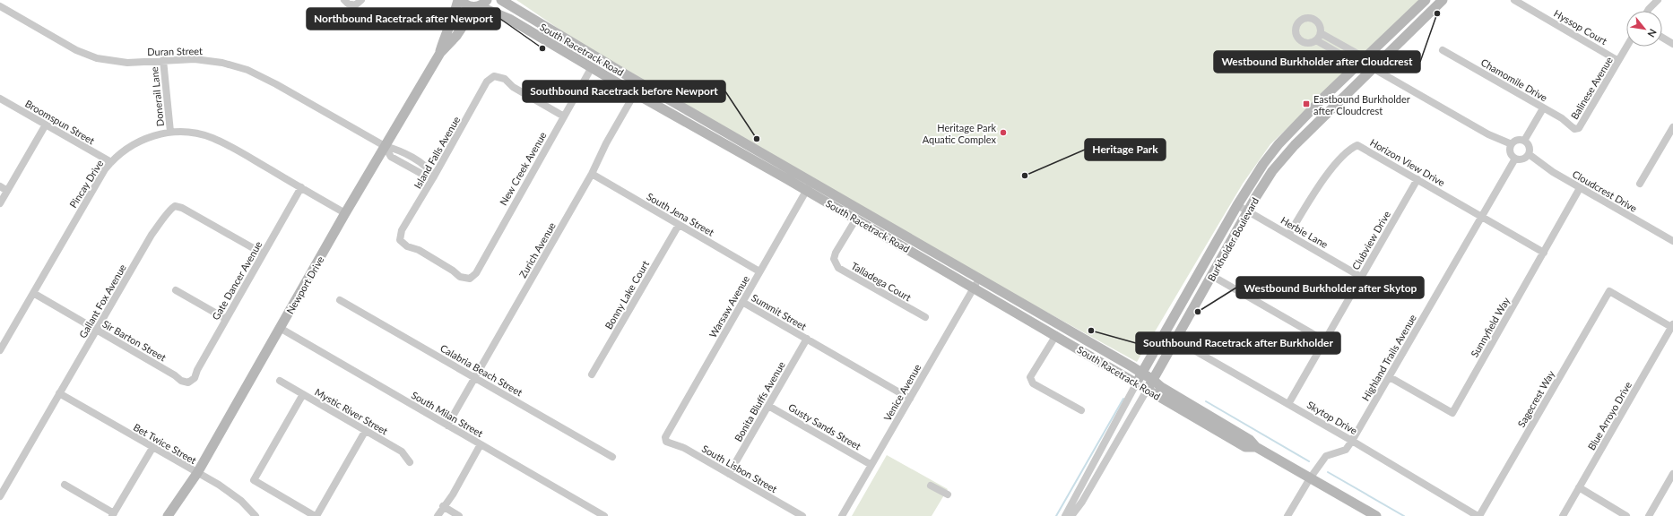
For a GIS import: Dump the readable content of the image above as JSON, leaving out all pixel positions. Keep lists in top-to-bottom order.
{
  "streets": {
    "main road": ["South Racetrack Road", "Burkholder Boulevard", "Newport Drive"],
    "street": [
      "Hyssop Court",
      "Duran Street",
      "Chamomile Drive",
      "Balinese Avenue",
      "Donerail Lane",
      "Broomspun Street",
      "Island Falls Avenue",
      "Horizon View Drive",
      "New Creek Avenue",
      "Pincay Drive",
      "Cloudcrest Drive",
      "South Jena Street",
      "Herbie Lane",
      "Clubview Drive",
      "Zurich Avenue",
      "Gate Dancer Avenue",
      "Talladega Court",
      "Bonny Lake Court",
      "Gallant Fox Avenue",
      "Warsaw Avenue",
      "Summit Street",
      "Sunnyfield Way",
      "Sir Barton Street",
      "Highland Trails Avenue",
      "Calabria Beach Street",
      "Venice Avenue",
      "Sagecrest Way",
      "Bonita Bluffs Avenue",
      "Mystic River Street",
      "South Milan Street",
      "Blue Arroyo Drive",
      "Skytop Drive",
      "Gusty Sands Street",
      "Bet Twice Street",
      "South Lisbon Street"
    ]
  },
  "crossings": [
    ["Hyssop Court", "Balinese Avenue"],
    ["South Racetrack Road", "New Creek Avenue"],
    ["South Racetrack Road", "Burkholder Boulevard"],
    ["South Racetrack Road", "Zurich Avenue"],
    ["South Racetrack Road", "Talladega Court"],
    ["South Racetrack Road", "Newport Drive"],
    ["South Racetrack Road", "Warsaw Avenue"],
    ["South Racetrack Road", "Highland Trails Avenue"],
    ["South Racetrack Road", "Venice Avenue"],
    ["Duran Street", "Donerail Lane"],
    ["Duran Street", "Island Falls Avenue"],
    ["Duran Street", "Newport Drive"],
    ["Chamomile Drive", "Balinese Avenue"],
    ["Donerail Lane", "Pincay Drive"],
    ["Broomspun Street", "Pincay Drive"],
    ["Island Falls Avenue", "New Creek Avenue"],
    ["Horizon View Drive", "Herbie Lane"],
    ["Horizon View Drive", "Clubview Drive"],
    ["Horizon View Drive", "Sunnyfield Way"],
    ["Horizon View Drive", "Highland Trails Avenue"],
    ["Pincay Drive", "Gate Dancer Avenue"],
    ["Pincay Drive", "Newport Drive"],
    ["Pincay Drive", "Sir Barton Street"],
    ["Cloudcrest Drive", "Sunnyfield Way"],
    ["Cloudcrest Drive", "Highland Trails Avenue"],
    ["South Jena Street", "Zurich Avenue"],
    ["South Jena Street", "Bonny Lake Court"],
    ["South Jena Street", "Warsaw Avenue"],
    ["Herbie Lane", "Burkholder Boulevard"],
    ["Herbie Lane", "Clubview Drive"],
    ["Burkholder Boulevard", "Skytop Drive"],
    ["Clubview Drive", "Skytop Drive"],
    ["Zurich Avenue", "Calabria Beach Street"],
    ["Zurich Avenue", "South Milan Street"],
    ["Gate Dancer Avenue", "Gallant Fox Avenue"],
    ["Gate Dancer Avenue", "Sir Barton Street"],
    ["Newport Drive", "South Milan Street"],
    ["Newport Drive", "Bet Twice Street"],
    ["Gallant Fox Avenue", "Sir Barton Street"],
    ["Gallant Fox Avenue", "Bet Twice Street"],
    ["Warsaw Avenue", "Summit Street"],
    ["Warsaw Avenue", "South Lisbon Street"],
    ["Summit Street", "Venice Avenue"],
    ["Summit Street", "Bonita Bluffs Avenue"],
    ["Sunnyfield Way", "Highland Trails Avenue"],
    ["Highland Trails Avenue", "Skytop Drive"],
    ["Venice Avenue", "Gusty Sands Street"],
    ["Sagecrest Way", "Blue Arroyo Drive"],
    ["Sagecrest Way", "Skytop Drive"],
    ["Bonita Bluffs Avenue", "Gusty Sands Street"],
    ["Bonita Bluffs Avenue", "South Lisbon Street"]
  ],
  "places": {
    "other": [
      "Westbound Burkholder after Cloudcrest",
      "Northbound Racetrack after Newport",
      "Heritage Park Aquatic Complex",
      "Southbound Racetrack before Newport",
      "Heritage Park",
      "Westbound Burkholder after Skytop",
      "Southbound Racetrack after Burkholder"
    ],
    "transit": ["Eastbound Burkholder after Cloudcrest"]
  },
  "north": "bottom right"
}
